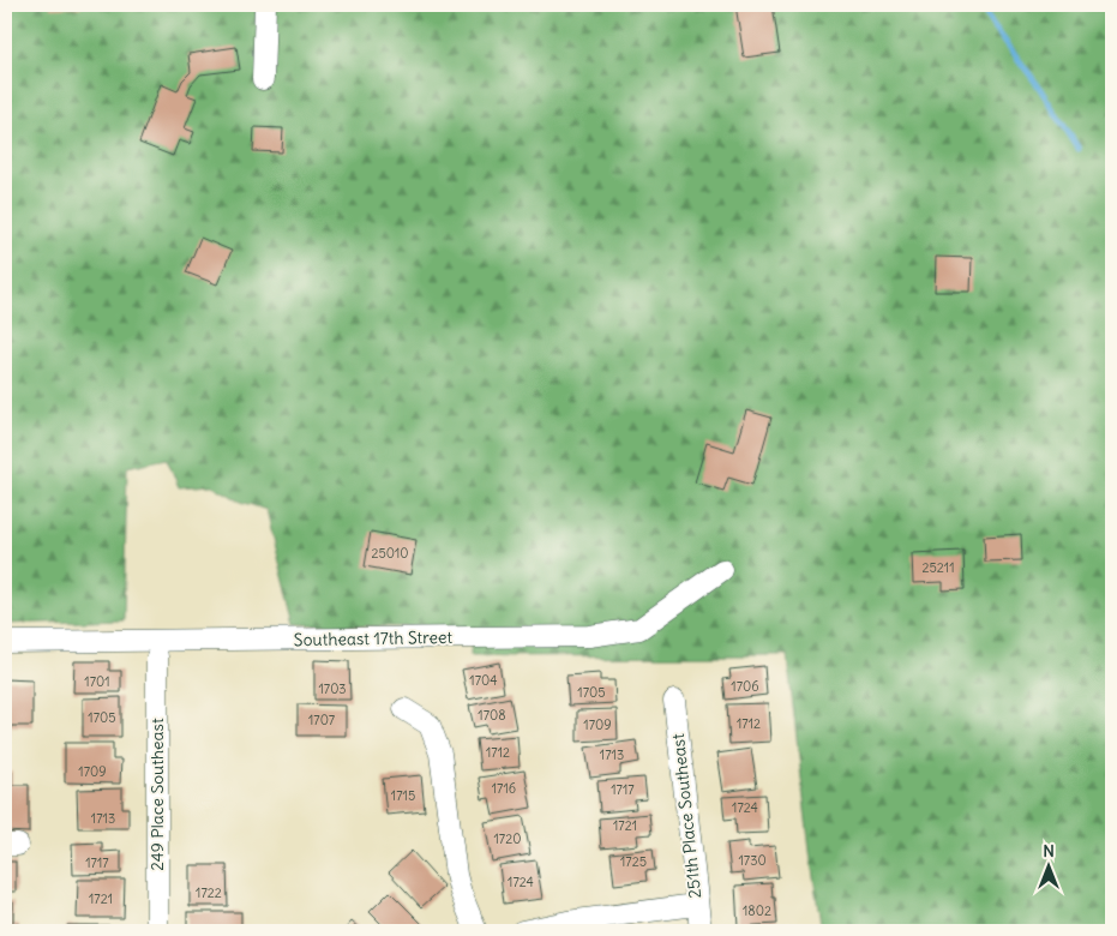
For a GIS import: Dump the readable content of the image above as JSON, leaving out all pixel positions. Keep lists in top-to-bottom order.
{
  "streets": {
    "street": ["Southeast 17th Street", "249 Place Southeast", "251th Place Southeast"]
  },
  "house_numbers": [
    "25010",
    "25211",
    "1704",
    "1701",
    "1706",
    "1703",
    "1705",
    "1708",
    "1705",
    "1707",
    "1712",
    "1709",
    "1712",
    "1713",
    "1709",
    "1716",
    "1717",
    "1715",
    "1724",
    "1713",
    "1721",
    "1720",
    "1730",
    "1725",
    "1717",
    "1724",
    "1722",
    "1721",
    "1802"
  ],
  "north": "top"
}
